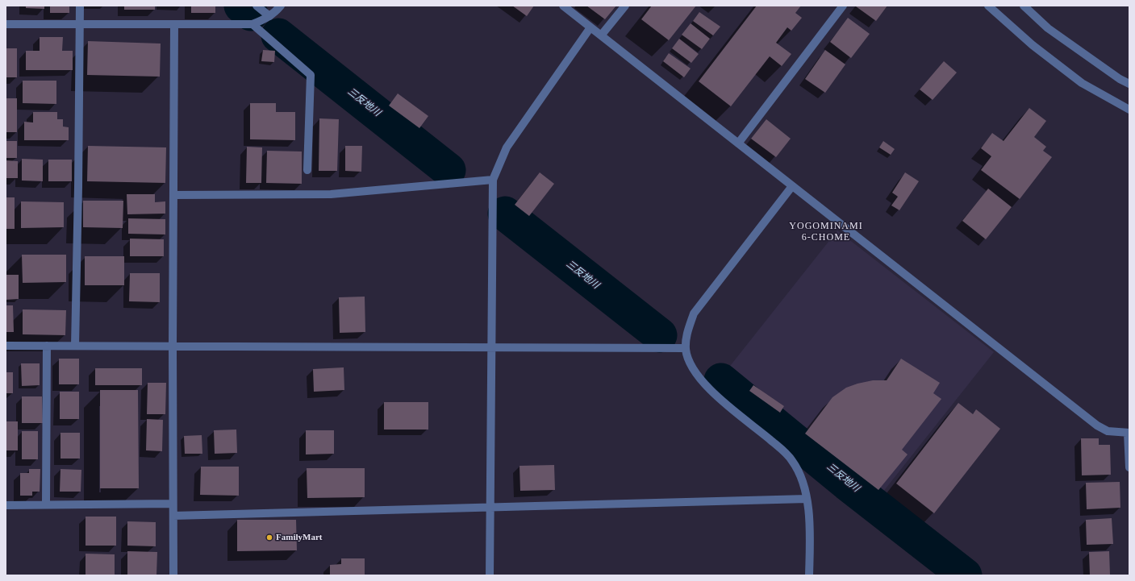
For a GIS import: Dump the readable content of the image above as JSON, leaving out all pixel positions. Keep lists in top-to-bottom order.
{
  "districts": ["YOGOMINAMI 6-CHOME"],
  "water": ["三反地川"],
  "places": ["FamilyMart"]
}
